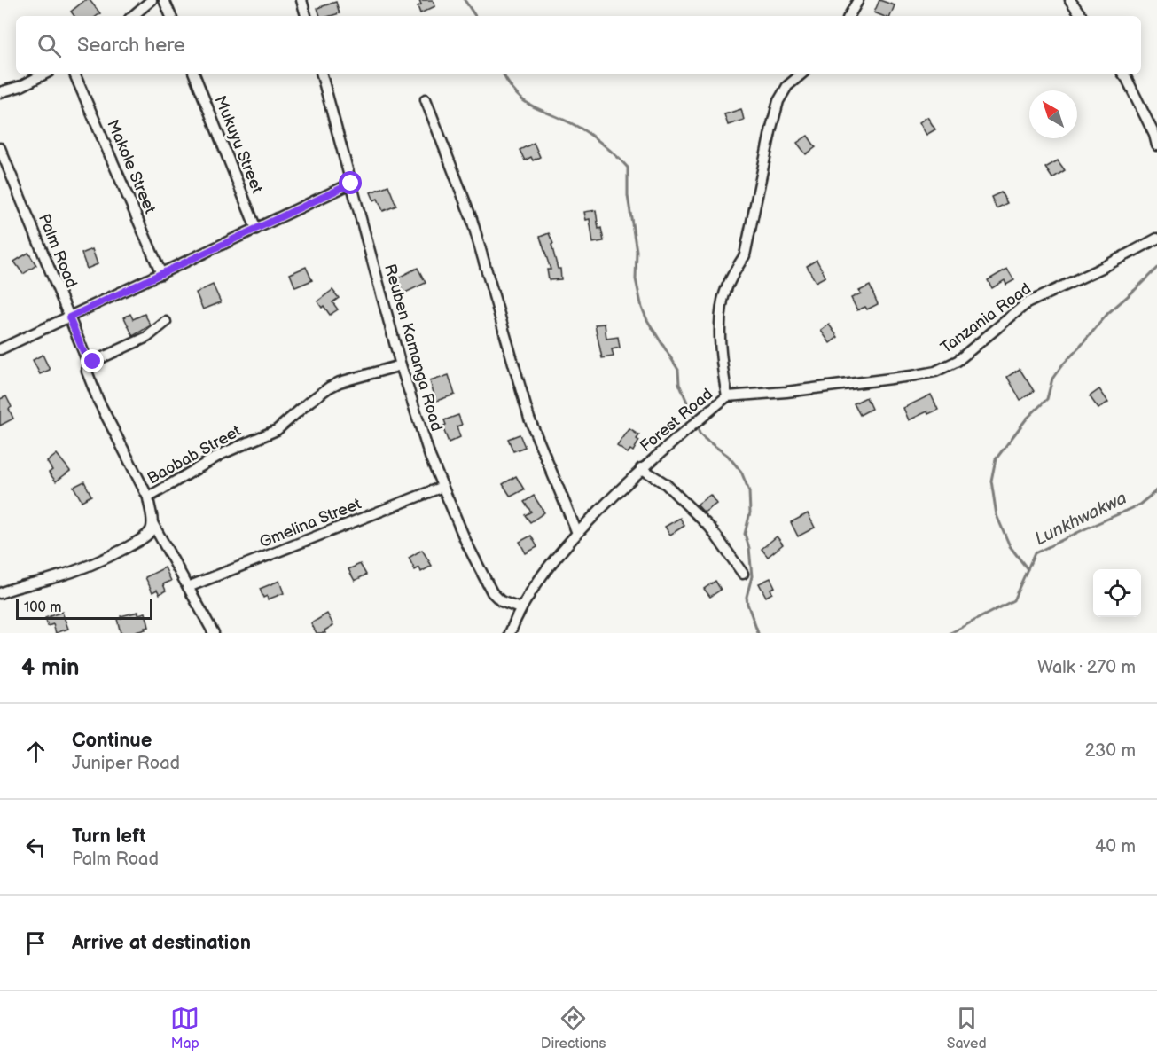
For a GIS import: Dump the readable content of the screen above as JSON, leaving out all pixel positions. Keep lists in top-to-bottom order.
{
  "streets": {
    "street": [
      "Mukuyu Street",
      "Makole Street",
      "Palm Road",
      "Tanzania Road",
      "Reuben Kamanga Road",
      "Forest Road",
      "Baobab Street",
      "Gmelina Street"
    ]
  },
  "crossings": [
    ["Palm Road", "Baobab Street"],
    ["Tanzania Road", "Forest Road"],
    ["Reuben Kamanga Road", "Forest Road"],
    ["Reuben Kamanga Road", "Baobab Street"],
    ["Reuben Kamanga Road", "Gmelina Street"]
  ],
  "water": ["Lunkhwakwa"],
  "scale_bar": "100 m",
  "north": "top left",
  "page": {
    "search": "Search here",
    "scale": "100 m",
    "heading": ["4 min", "Walk · 270 m"],
    "list": [
      ["Continue", "Juniper Road", "230 m"],
      ["Turn left", "Palm Road", "40 m"],
      "Arrive at destination"
    ],
    "nav": ["Map", "Directions", "Saved"]
  }
}
